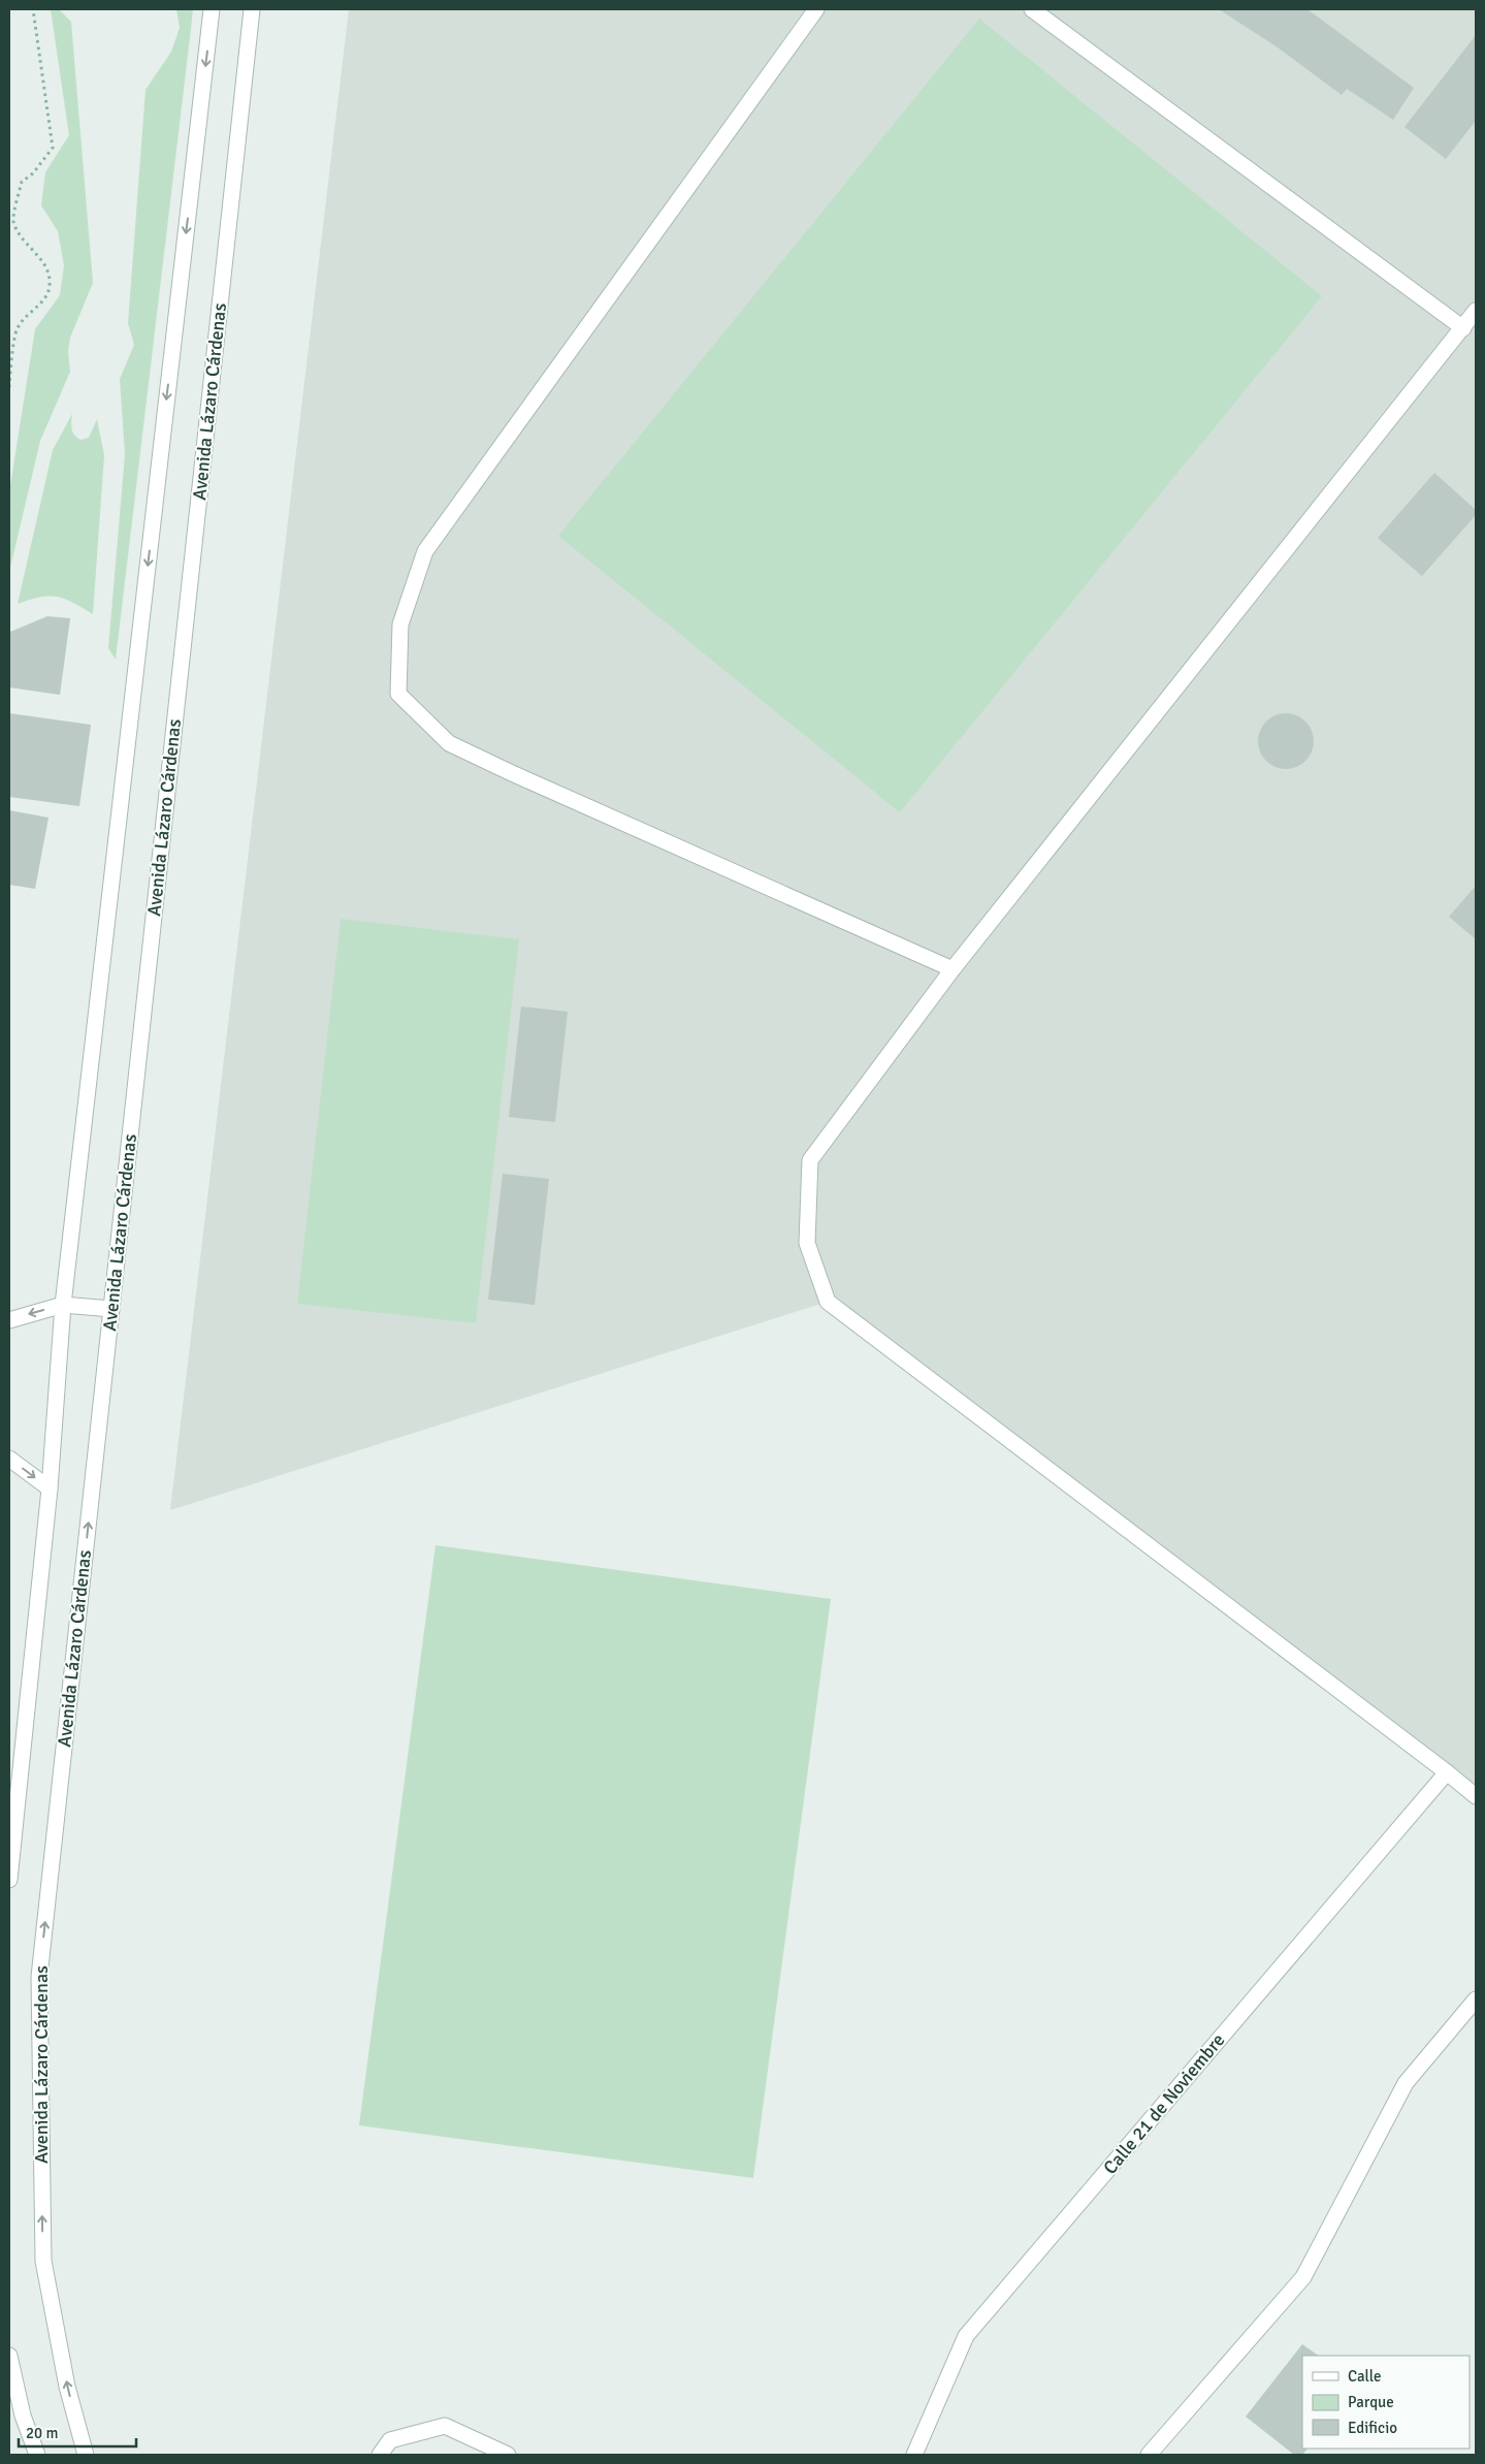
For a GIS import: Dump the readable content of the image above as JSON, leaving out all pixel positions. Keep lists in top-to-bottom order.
{
  "streets": {
    "street": ["Avenida Lázaro Cárdenas", "Calle 21 de Noviembre"]
  },
  "legend": ["Calle", "Parque", "Edificio"],
  "scale_bar": "20 m"
}
